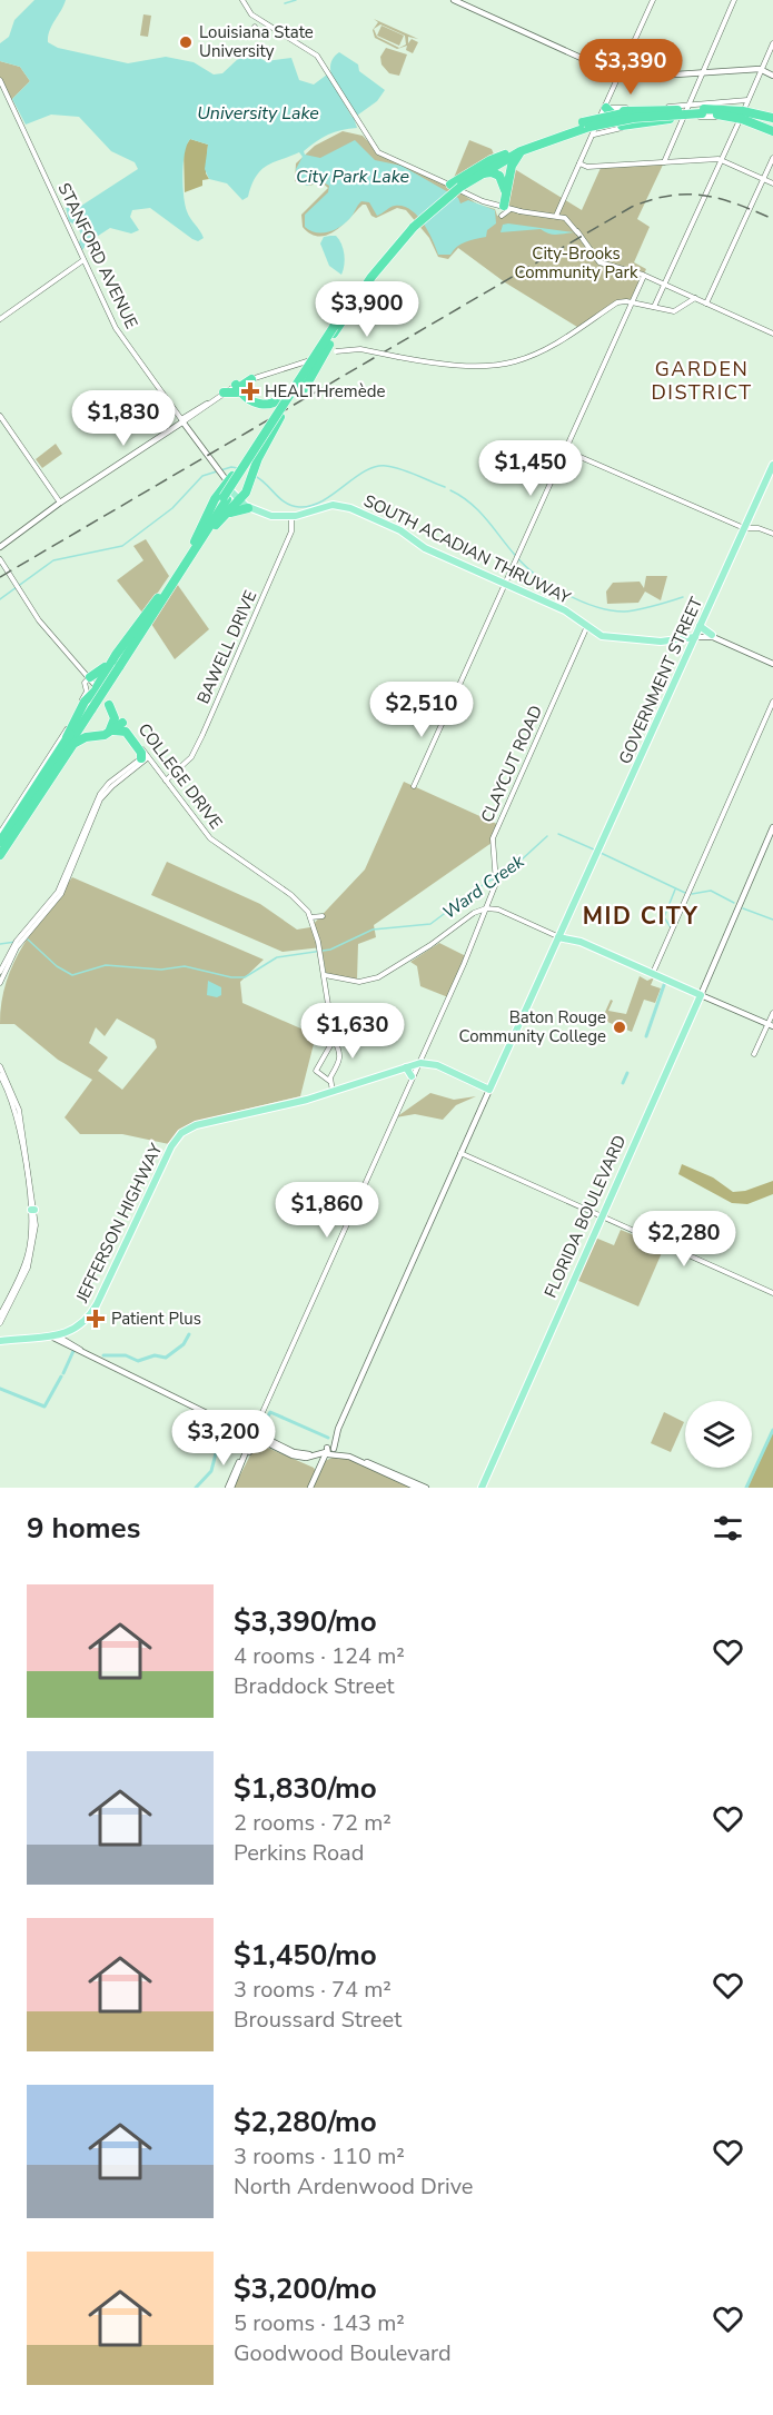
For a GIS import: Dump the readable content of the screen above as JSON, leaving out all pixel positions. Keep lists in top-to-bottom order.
{
  "streets": {
    "main road": [
      "SOUTH ACADIAN THRUWAY",
      "GOVERNMENT STREET",
      "FLORIDA BOULEVARD",
      "JEFFERSON HIGHWAY"
    ],
    "street": [
      "STANFORD AVENUE",
      "BAWELL DRIVE",
      "CLAYCUT ROAD",
      "COLLEGE DRIVE"
    ]
  },
  "crossings": [
    ["SOUTH ACADIAN THRUWAY", "BAWELL DRIVE"],
    ["SOUTH ACADIAN THRUWAY", "GOVERNMENT STREET"],
    ["SOUTH ACADIAN THRUWAY", "CLAYCUT ROAD"],
    ["BAWELL DRIVE", "COLLEGE DRIVE"],
    ["GOVERNMENT STREET", "JEFFERSON HIGHWAY"],
    ["CLAYCUT ROAD", "JEFFERSON HIGHWAY"],
    ["COLLEGE DRIVE", "JEFFERSON HIGHWAY"]
  ],
  "districts": ["GARDEN DISTRICT", "MID CITY"],
  "water": ["University Lake", "City Park Lake", "Ward Creek"],
  "parks": ["City-Brooks Community Park"],
  "places": {
    "other": ["Louisiana State University", "Baton Rouge Community College"],
    "health": ["HEALTHremède", "Patient Plus"]
  },
  "page": {
    "price": [
      "$3,390",
      "$3,900",
      "$1,830",
      "$1,450",
      "$2,510",
      "$1,630",
      "$1,860",
      "$2,280",
      "$3,200"
    ],
    "heading": "9 homes",
    "list": [
      {
        "name": "$3,390/mo",
        "note": "4 rooms · 124 m² · Braddock Street"
      },
      {
        "name": "$1,830/mo",
        "note": "2 rooms · 72 m² · Perkins Road"
      },
      {
        "name": "$1,450/mo",
        "note": "3 rooms · 74 m² · Broussard Street"
      },
      {
        "name": "$2,280/mo",
        "note": "3 rooms · 110 m² · North Ardenwood Drive"
      },
      {
        "name": "$3,200/mo",
        "note": "5 rooms · 143 m² · Goodwood Boulevard"
      }
    ]
  }
}
